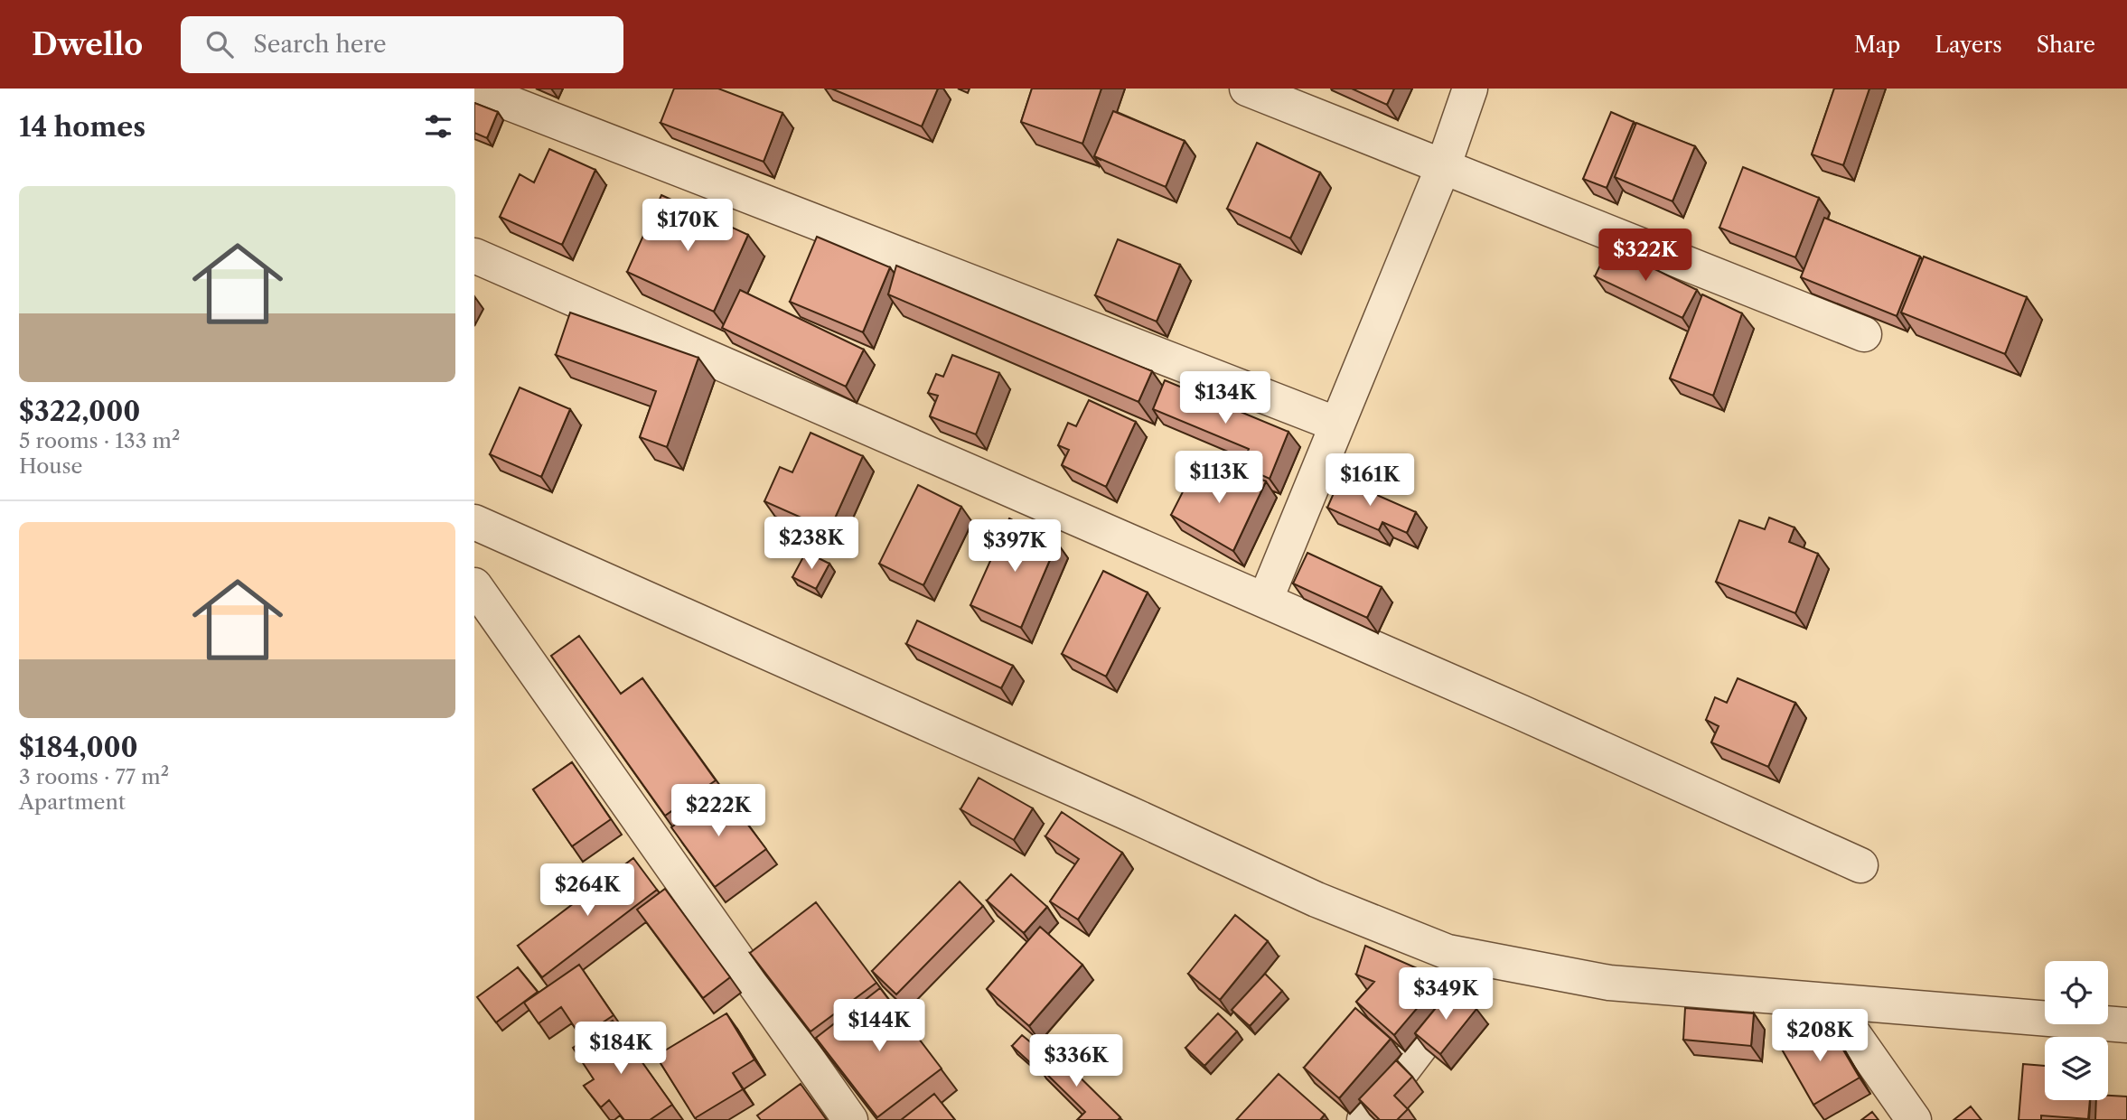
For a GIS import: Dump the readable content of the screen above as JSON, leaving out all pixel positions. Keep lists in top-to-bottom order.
{
  "page": {
    "header": "Dwello",
    "search": "Search here",
    "nav": ["Map", "Layers", "Share"],
    "heading": "14 homes",
    "list": [
      {
        "name": "$322,000",
        "note": "5 rooms · 133 m² · House"
      },
      {
        "name": "$184,000",
        "note": "3 rooms · 77 m² · Apartment"
      }
    ],
    "price": [
      "$170K",
      "$322K",
      "$134K",
      "$113K",
      "$161K",
      "$238K",
      "$397K",
      "$222K",
      "$264K",
      "$349K",
      "$144K",
      "$208K",
      "$184K",
      "$336K"
    ]
  }
}
